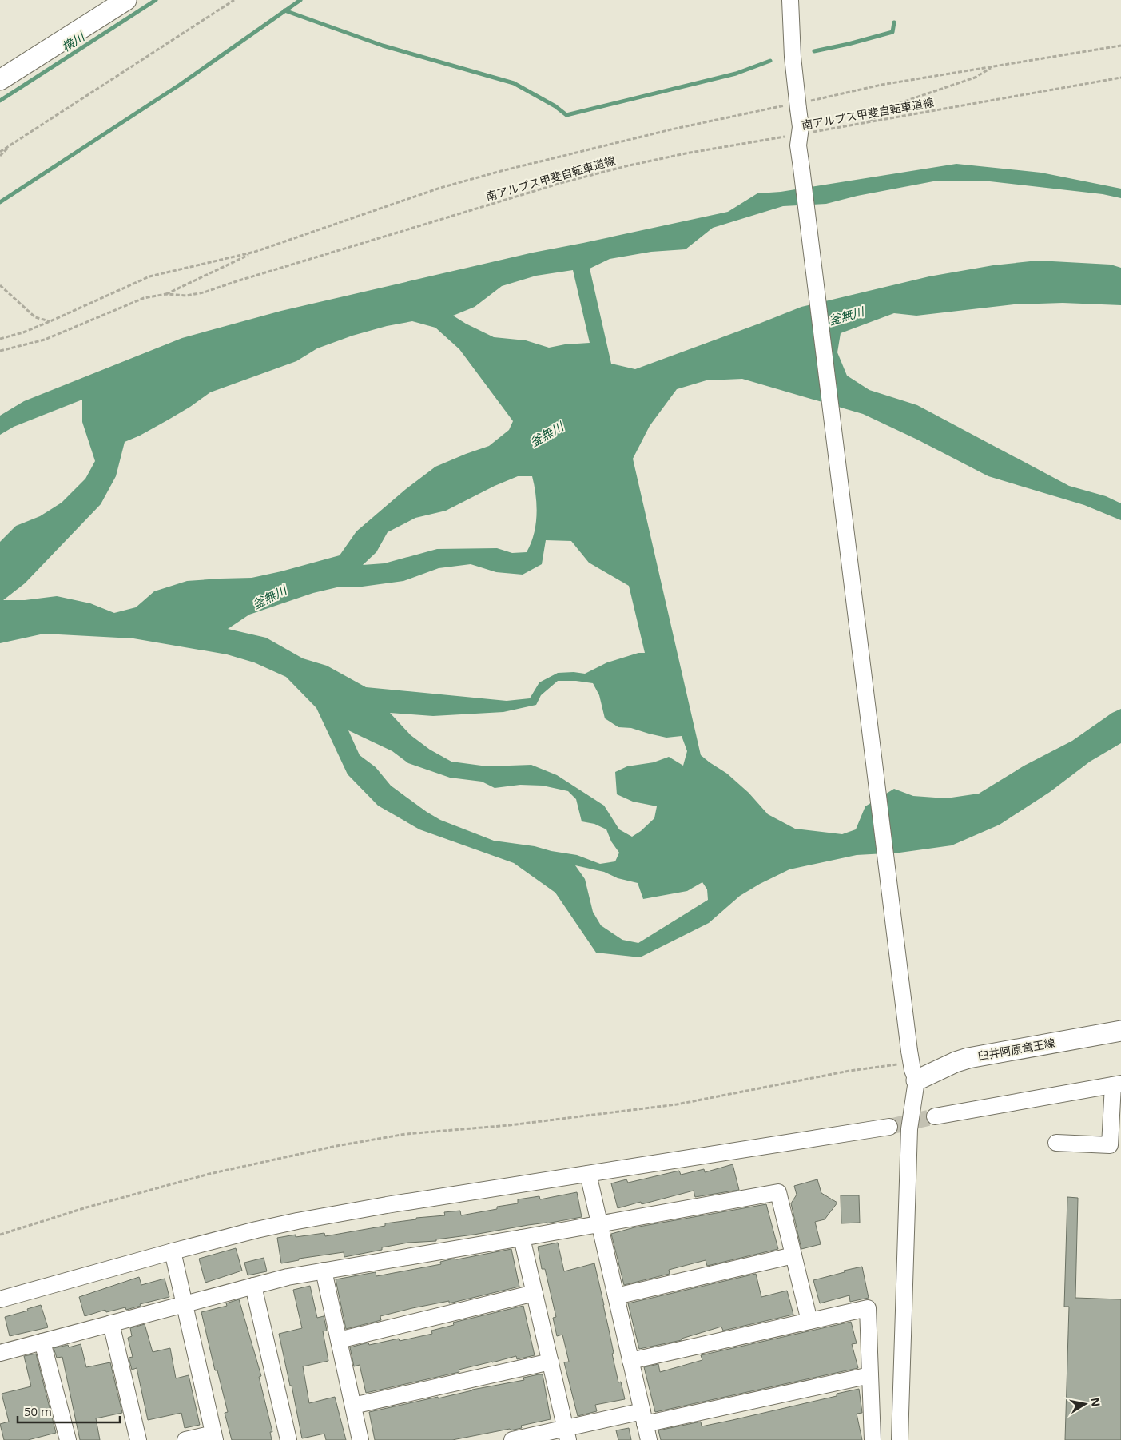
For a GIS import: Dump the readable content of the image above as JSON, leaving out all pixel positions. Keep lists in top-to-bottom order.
{
  "streets": {
    "main road": ["臼井阿原竜王線"],
    "path": ["南アルプス甲斐自転車道線"]
  },
  "water": ["横川", "釜無川"],
  "scale_bar": "50 m",
  "north": "right"
}
